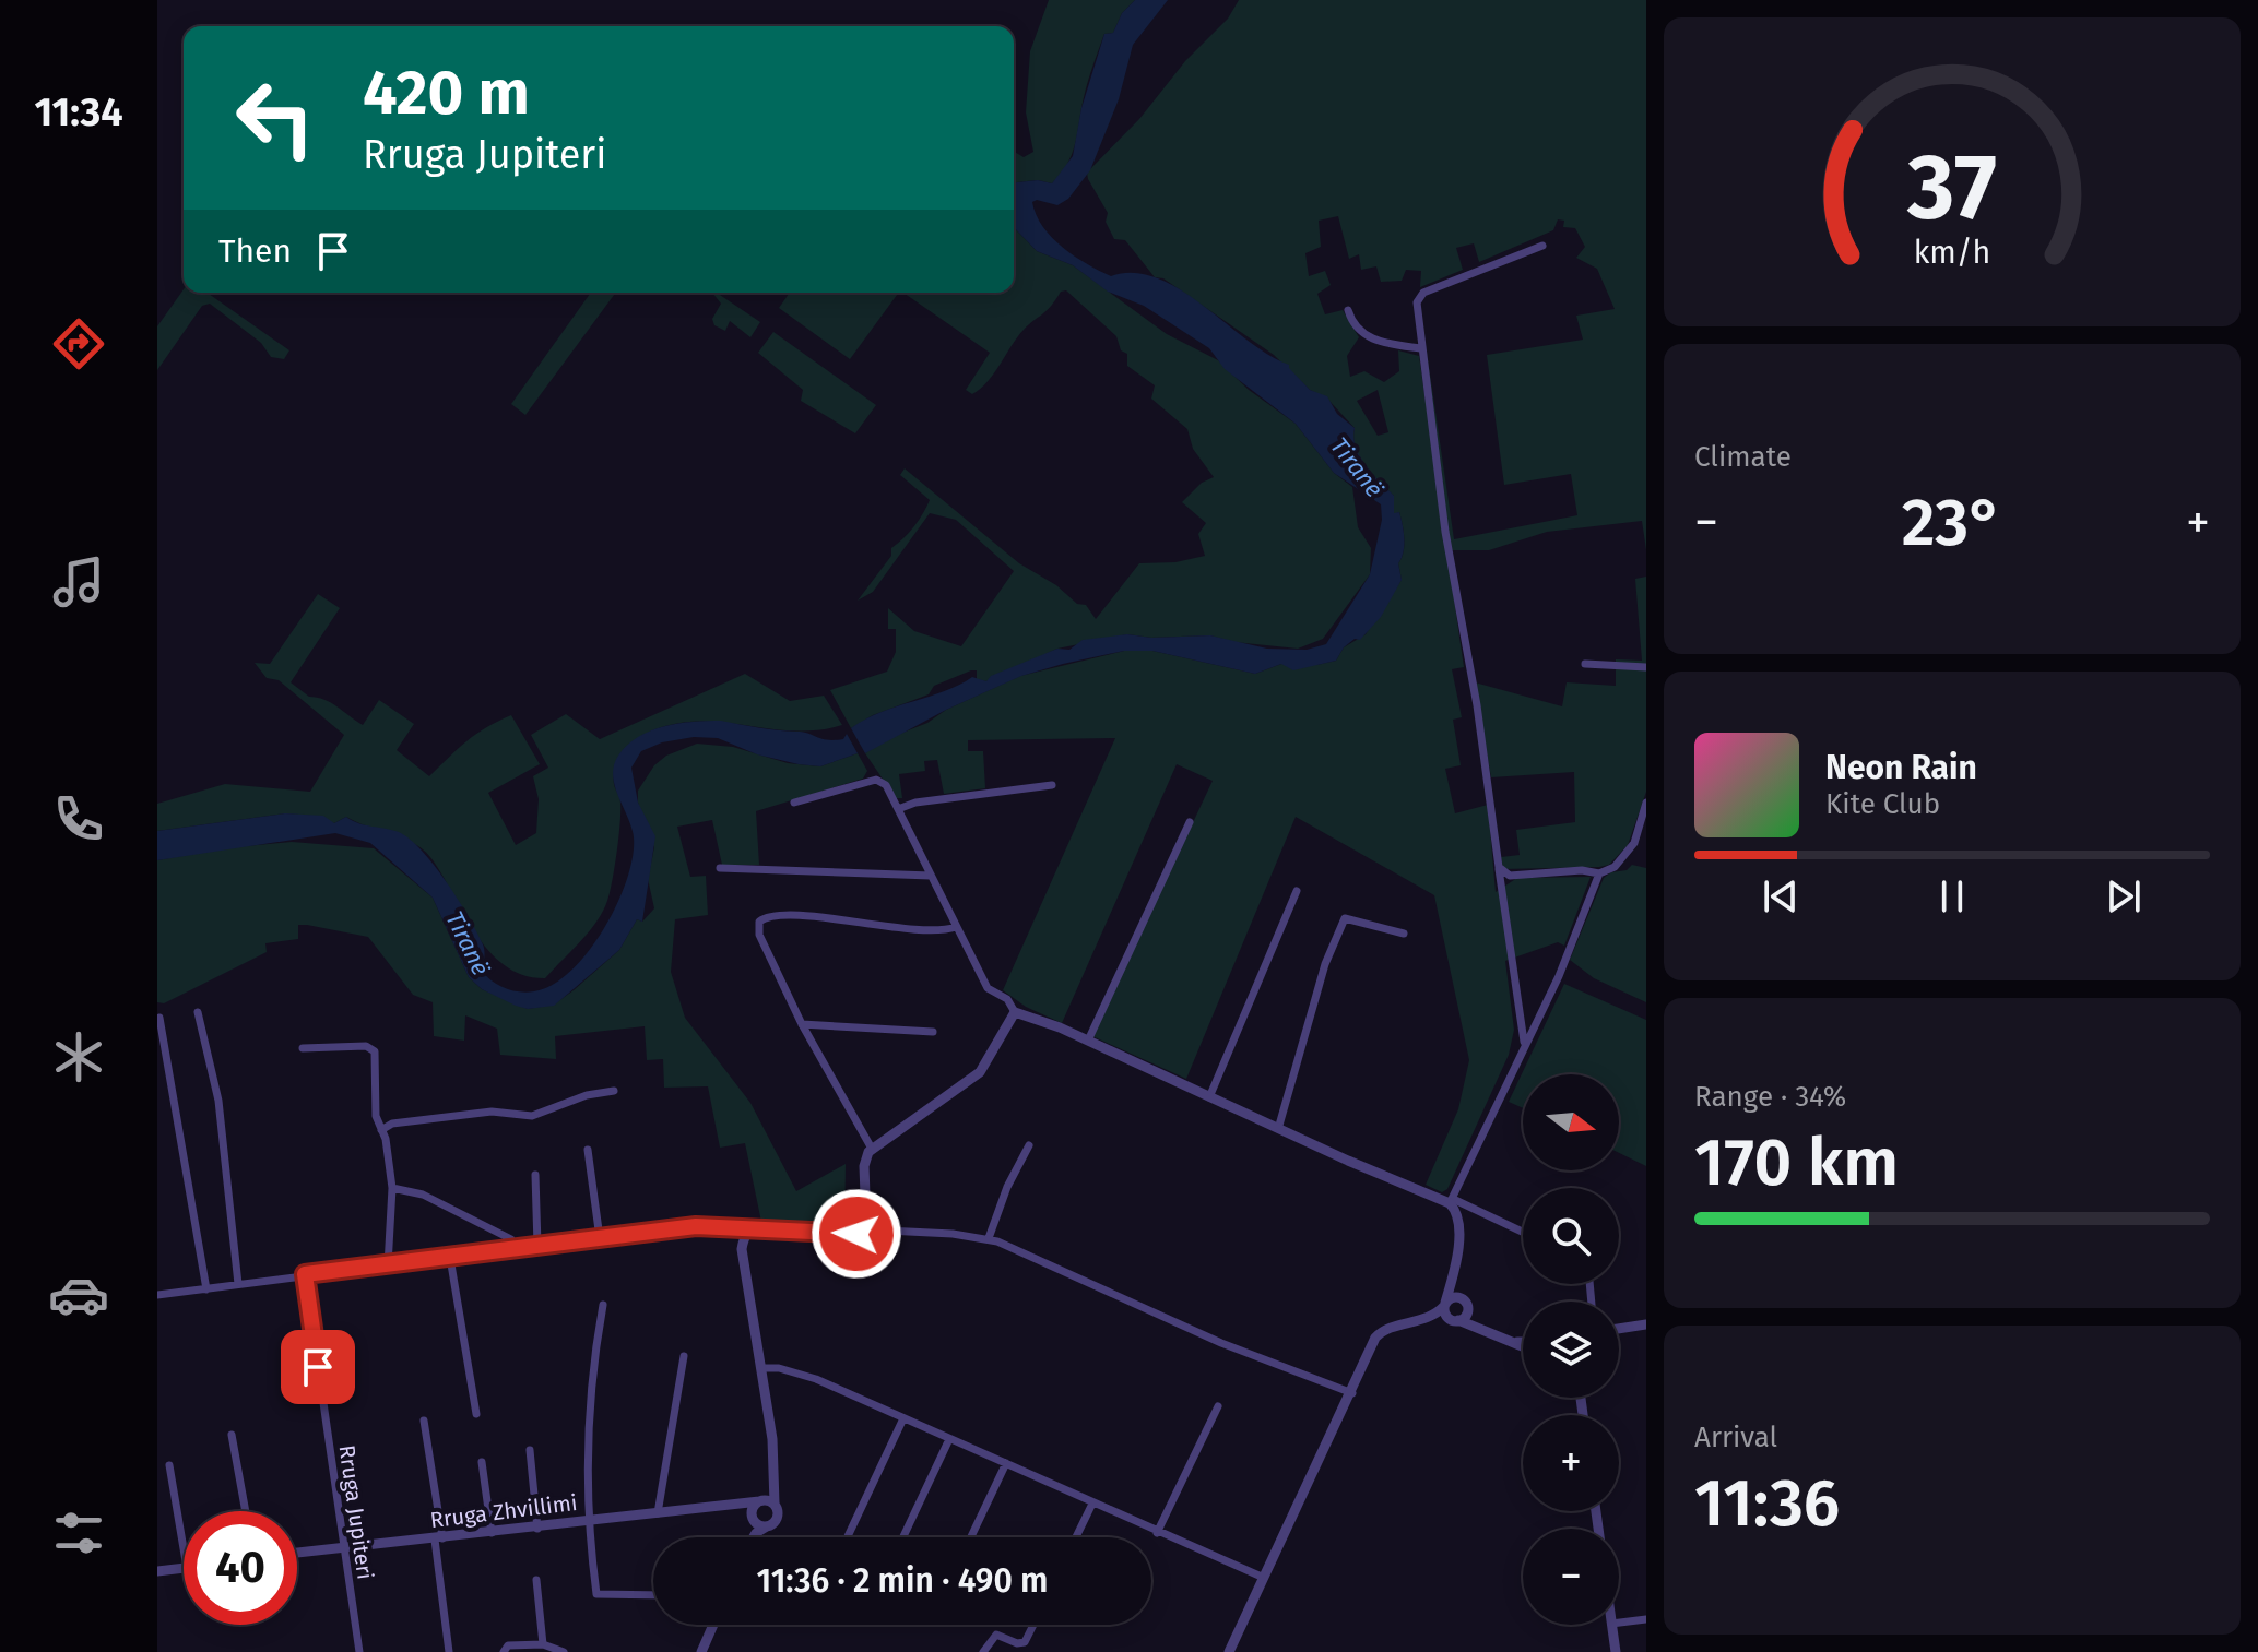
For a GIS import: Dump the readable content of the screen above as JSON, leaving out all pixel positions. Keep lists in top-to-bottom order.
{
  "streets": {
    "street": ["Rruga Zhvillimi", "Rruga Jupiteri"]
  },
  "crossings": [
    ["Rruga Zhvillimi", "Rruga Jupiteri"]
  ],
  "water": ["Tiranë"],
  "north": "right",
  "page": {
    "tabs": "11:34",
    "turn": ["420 m", "Rruga Jupiteri"],
    "then": "Then",
    "tile": [
      "Climate",
      ["Range · 34%", "170 km"],
      ["Arrival", "11:36"]
    ],
    "heat": ["−", "23°", "+"],
    "song": ["Neon Rain", "Kite Club"],
    "map_buttons": ["+", "−"],
    "limit": "40",
    "trip": "11:36 · 2 min · 490 m",
    "gauge": ["37", "km/h"]
  }
}
